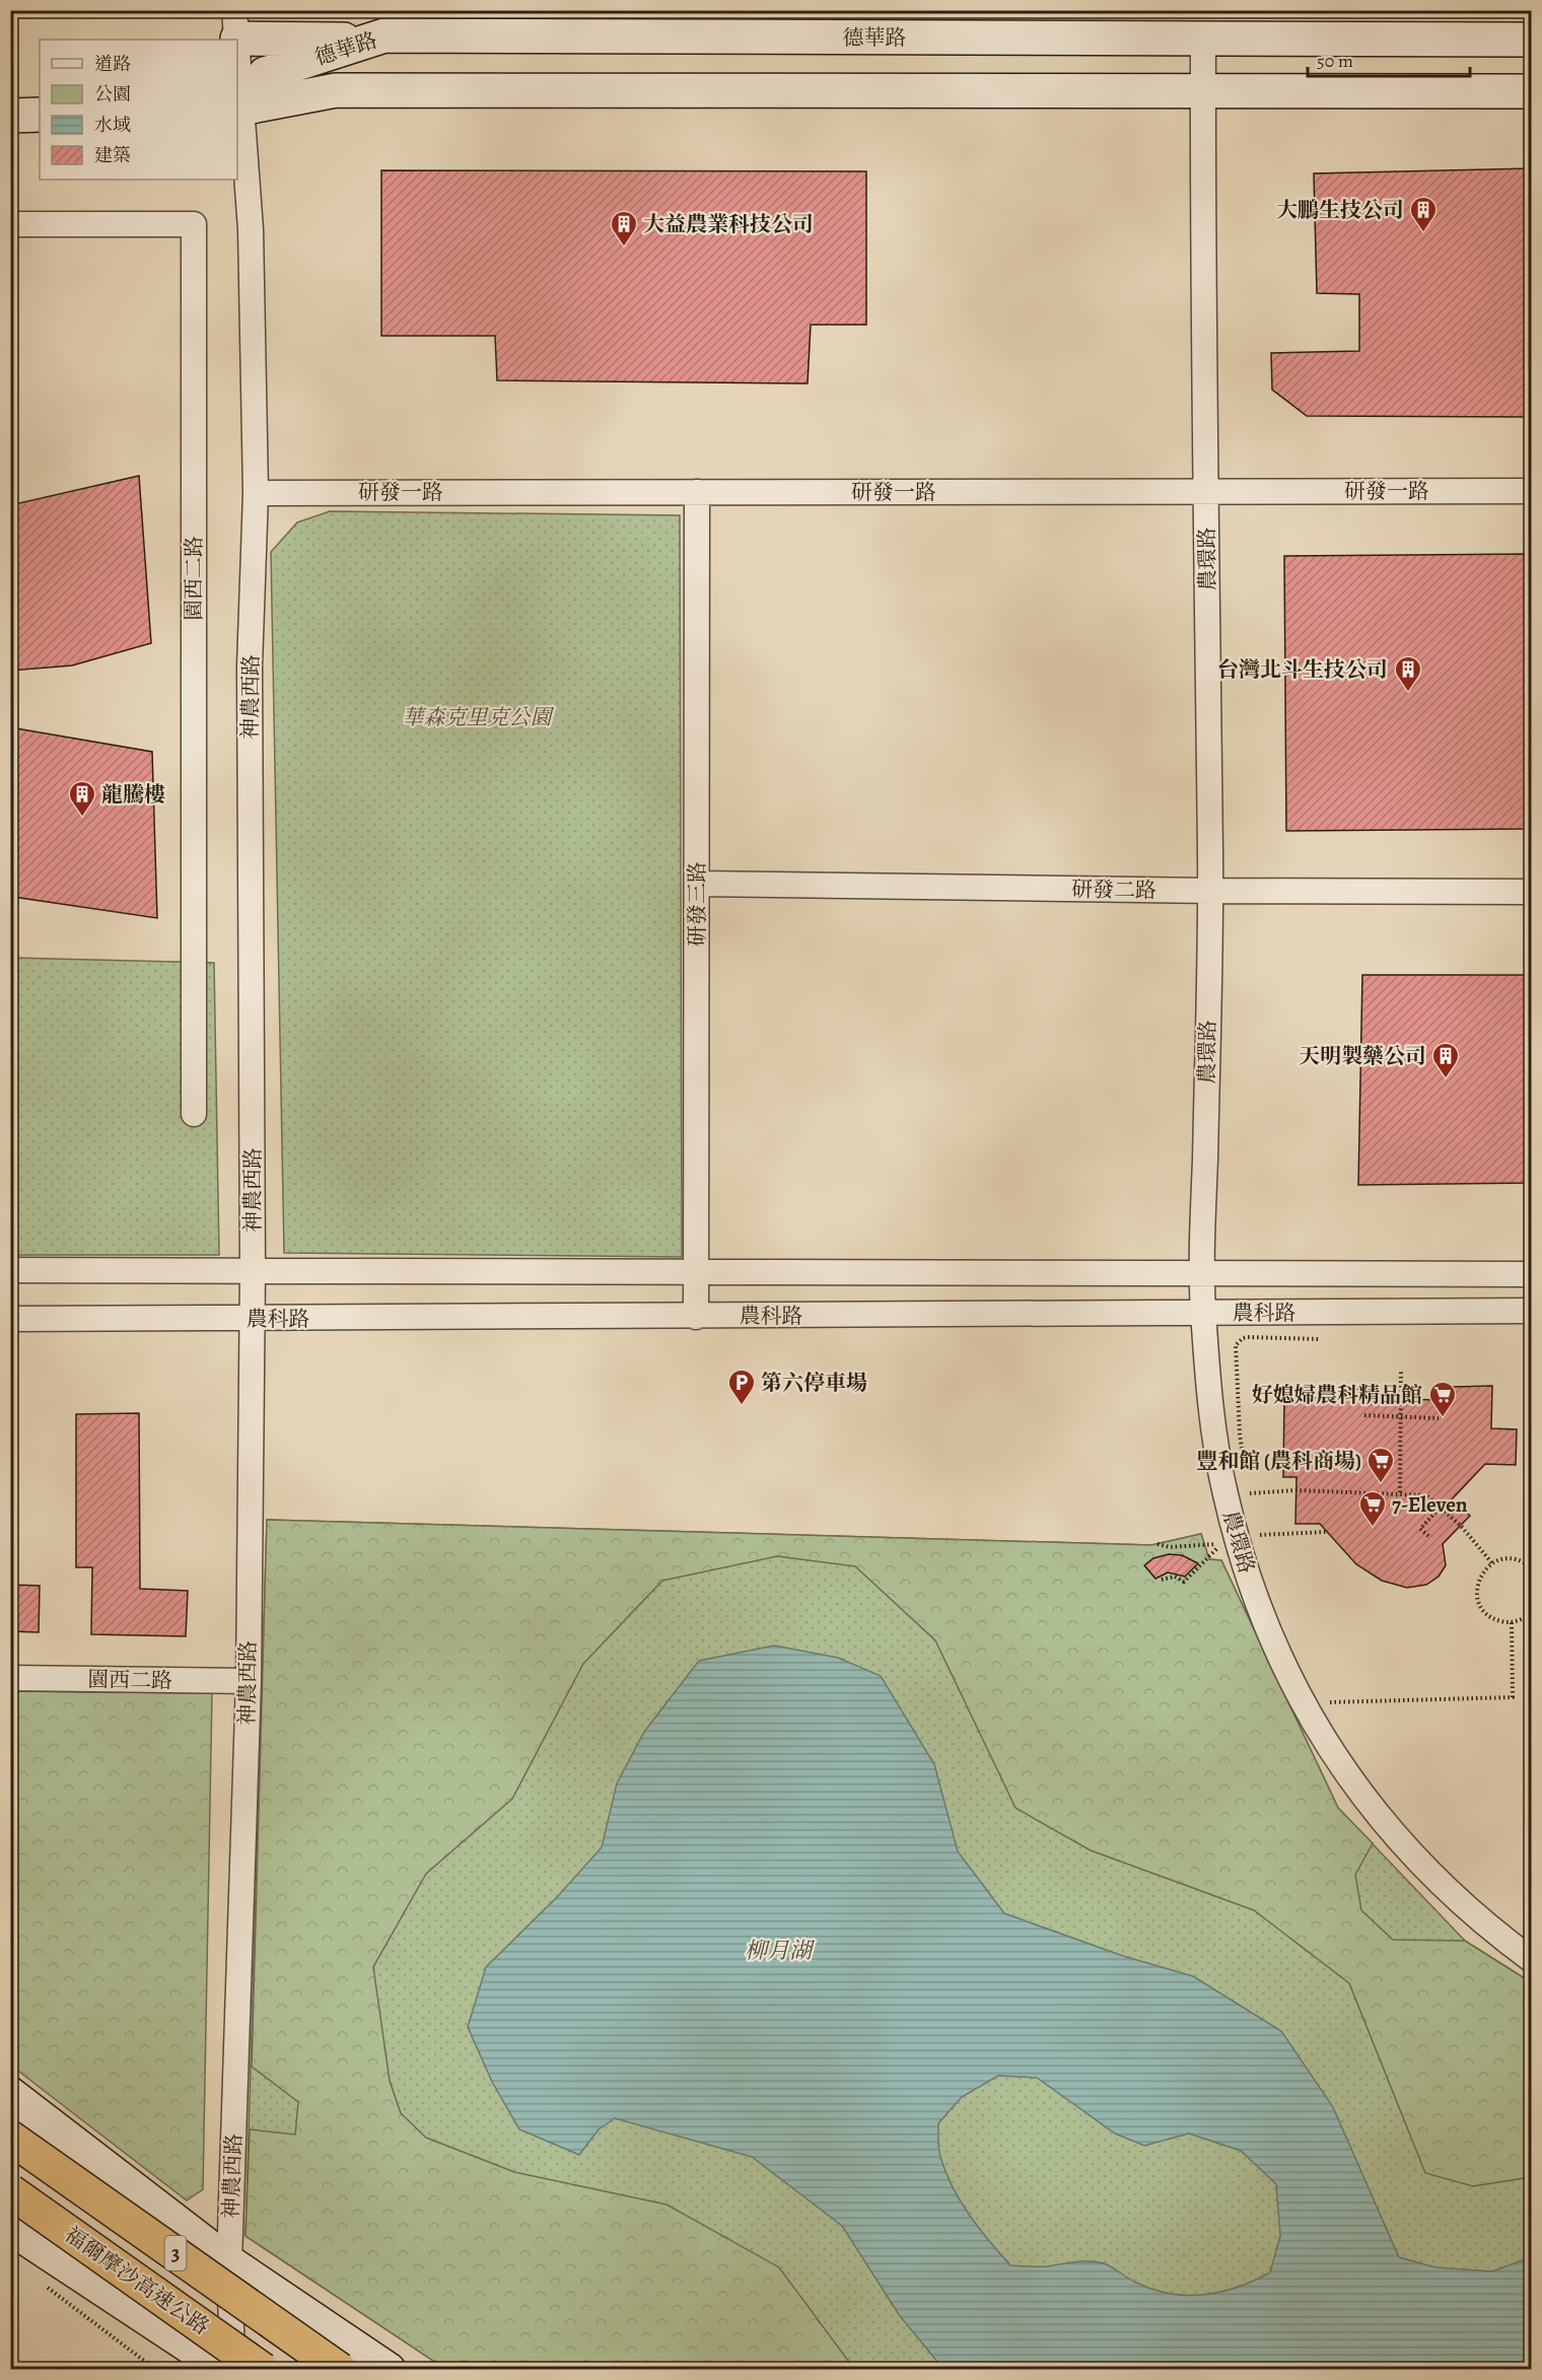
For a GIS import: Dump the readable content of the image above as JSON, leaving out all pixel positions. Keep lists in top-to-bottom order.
{
  "streets": {
    "highway": ["3", "福爾摩沙高速公路"],
    "street": [
      "德華路",
      "研發一路",
      "農環路",
      "園西二路",
      "神農西路",
      "研發二路",
      "研發三路",
      "農科路"
    ]
  },
  "crossings": [
    ["德華路", "農環路"],
    ["德華路", "神農西路"],
    ["研發一路", "農環路"],
    ["研發一路", "神農西路"],
    ["研發一路", "研發三路"],
    ["農環路", "研發二路"],
    ["農環路", "農科路"],
    ["園西二路", "神農西路"],
    ["神農西路", "農科路"],
    ["研發二路", "研發三路"],
    ["研發三路", "農科路"]
  ],
  "water": ["柳月湖"],
  "parks": ["華森克里克公園"],
  "places": {
    "building": [
      "大鵬生技公司",
      "大益農業科技公司",
      "台灣北斗生技公司",
      "龍騰樓",
      "天明製藥公司"
    ],
    "parking": ["第六停車場"],
    "supermarket": ["好媳婦農科精品館", "豐和館 (農科商場)", "7-Eleven"]
  },
  "legend": [
    "道路",
    "公園",
    "水域",
    "建築"
  ],
  "scale_bar": "50 m"
}
